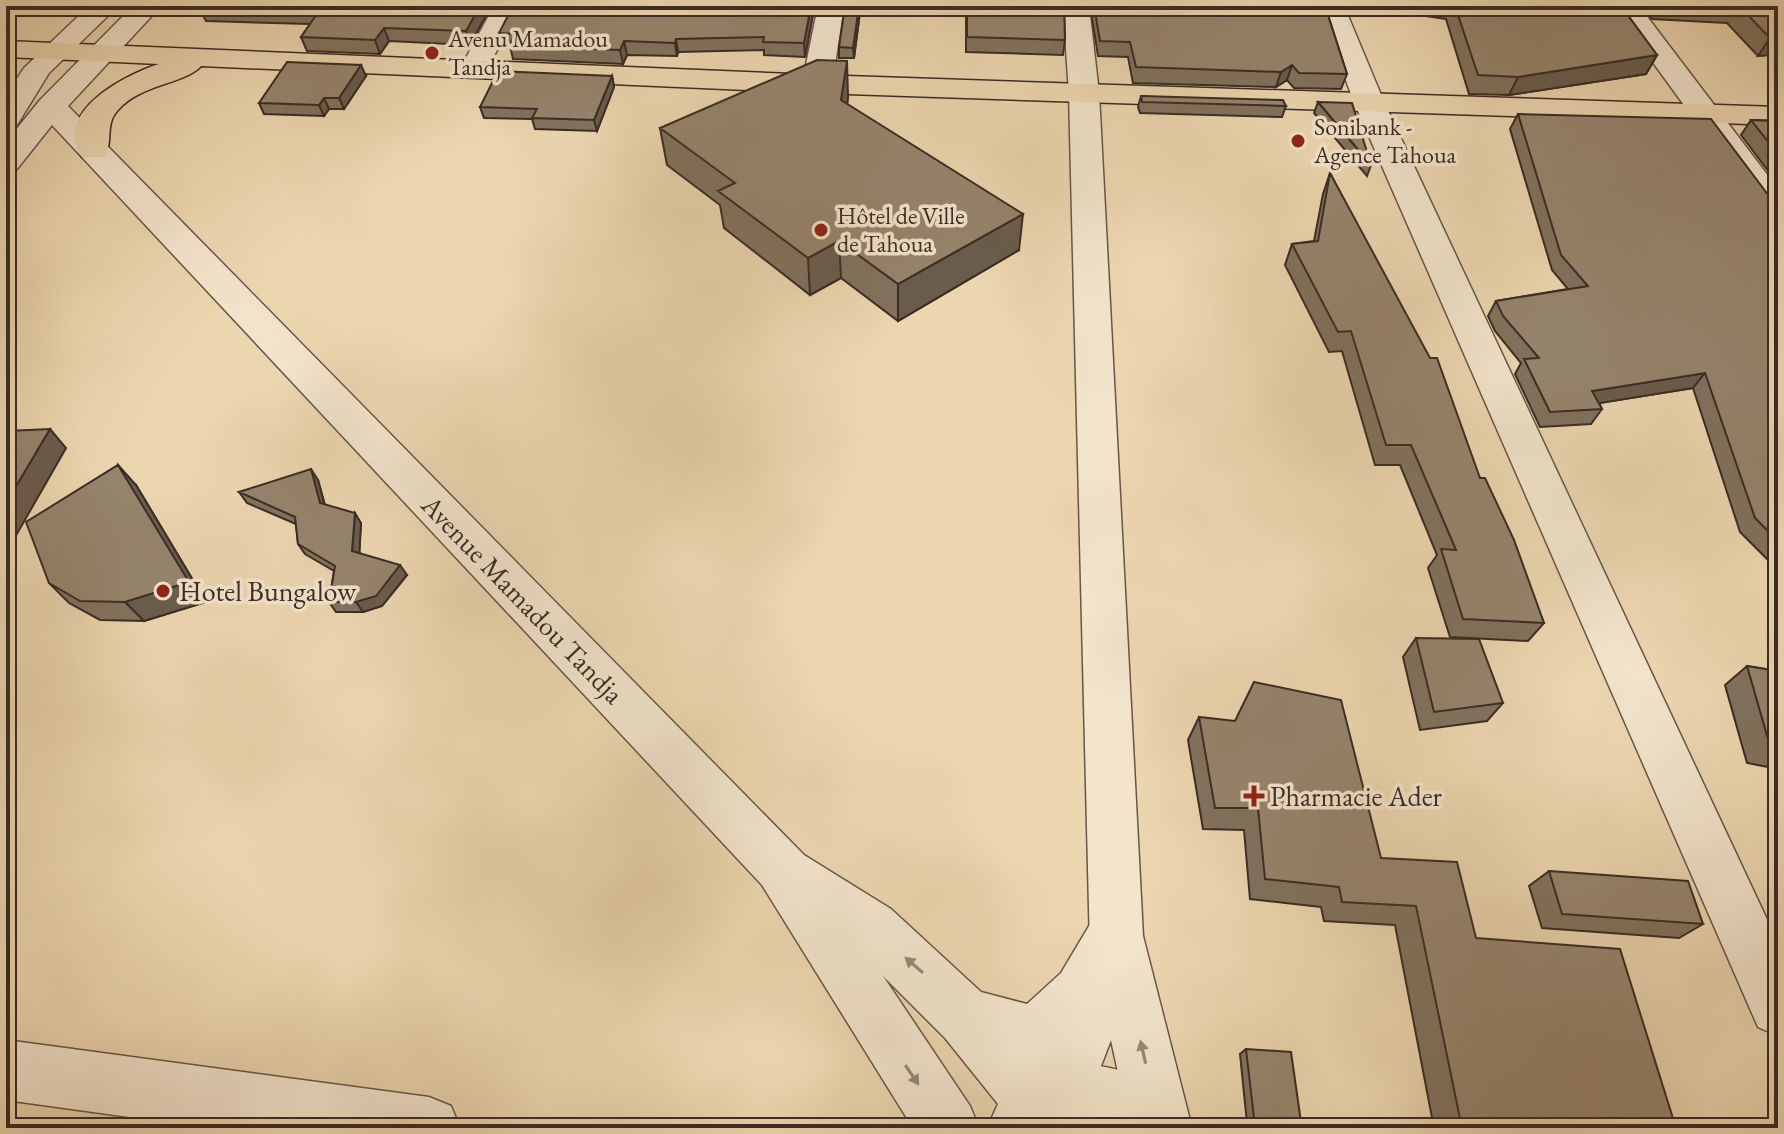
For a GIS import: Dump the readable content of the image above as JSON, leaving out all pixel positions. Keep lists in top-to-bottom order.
{
  "streets": {
    "street": ["Avenue Mamadou Tandja"]
  },
  "places": {
    "other": [
      "Avenu Mamadou Tandja",
      "Sonibank - Agence Tahoua",
      "Hôtel de Ville de Tahoua",
      "Hotel Bungalow"
    ],
    "health": ["Pharmacie Ader"]
  }
}
